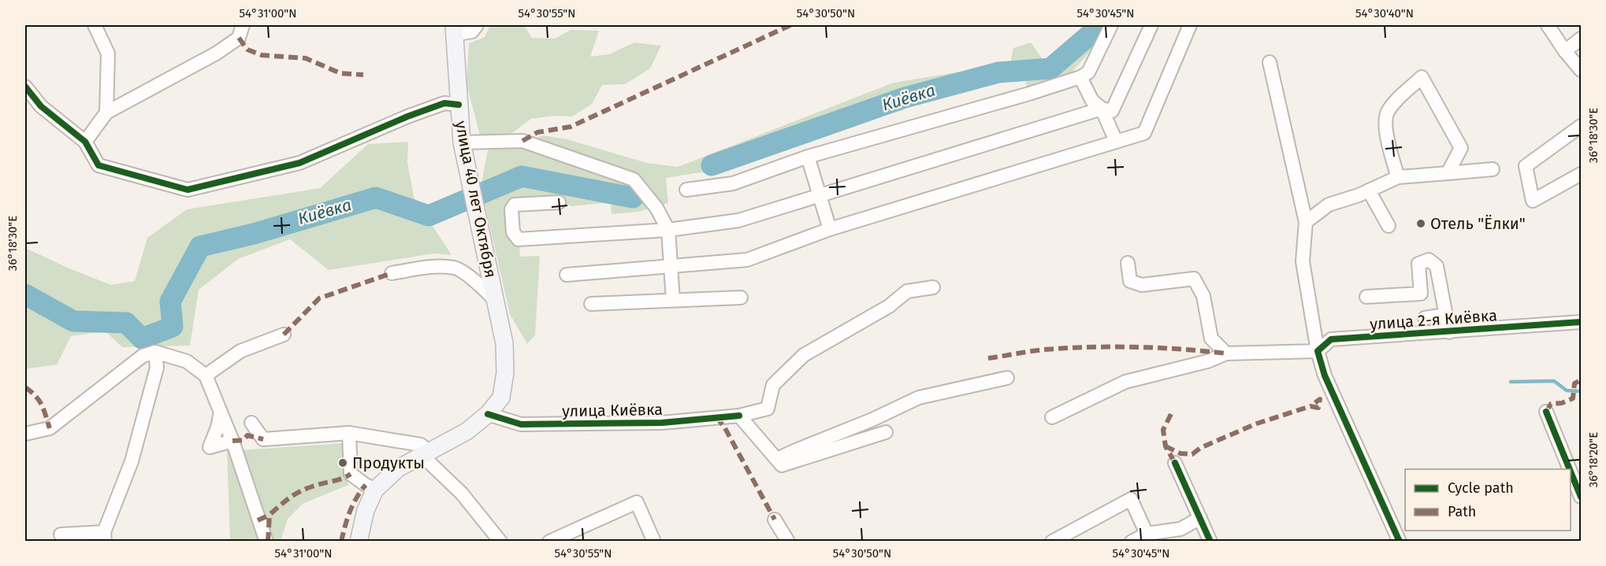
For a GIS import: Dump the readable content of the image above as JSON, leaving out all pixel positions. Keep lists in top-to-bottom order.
{
  "streets": {
    "main road": ["улица 40 лет Октября"],
    "street": ["улица 2-я Киёвка", "улица Киёвка"]
  },
  "crossings": [
    ["улица 40 лет Октября", "улица Киёвка"]
  ],
  "water": ["Киёвка"],
  "places": ["Отель \"Ёлки\"", "Продукты"],
  "legend": ["Cycle path", "Path"],
  "coordinates": [
    "54°31'00\"N",
    "54°30'55\"N",
    "54°30'50\"N",
    "54°30'45\"N",
    "54°30'40\"N",
    "36°18'30\"E",
    "36°18'20\"E"
  ]
}
